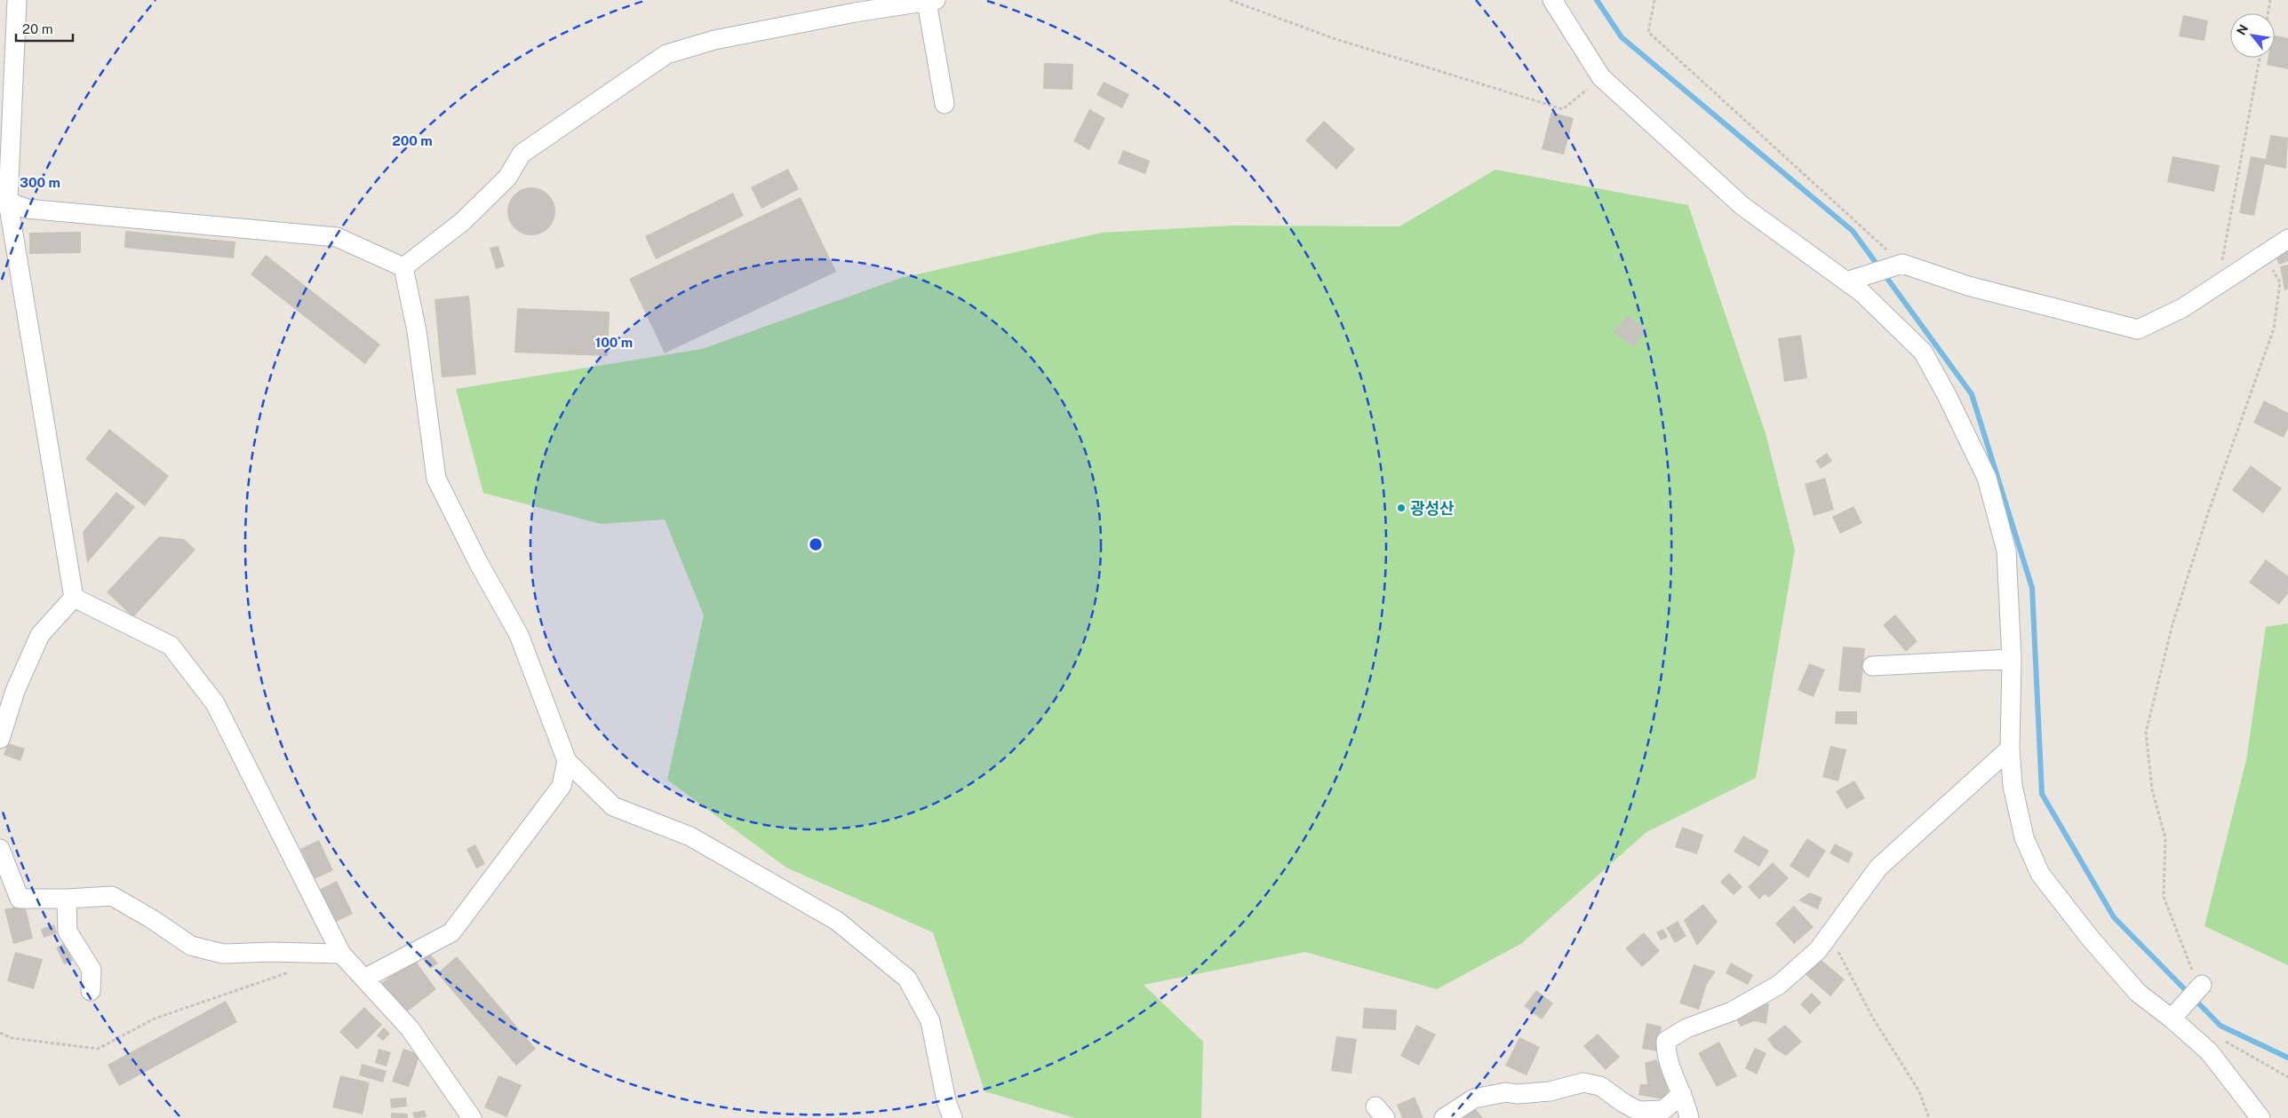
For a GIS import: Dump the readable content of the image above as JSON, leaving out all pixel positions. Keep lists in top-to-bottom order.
{
  "places": ["광성산"],
  "scale_bar": "20 m",
  "north": "top left",
  "rings": ["200 m", "300 m", "100 m"]
}
